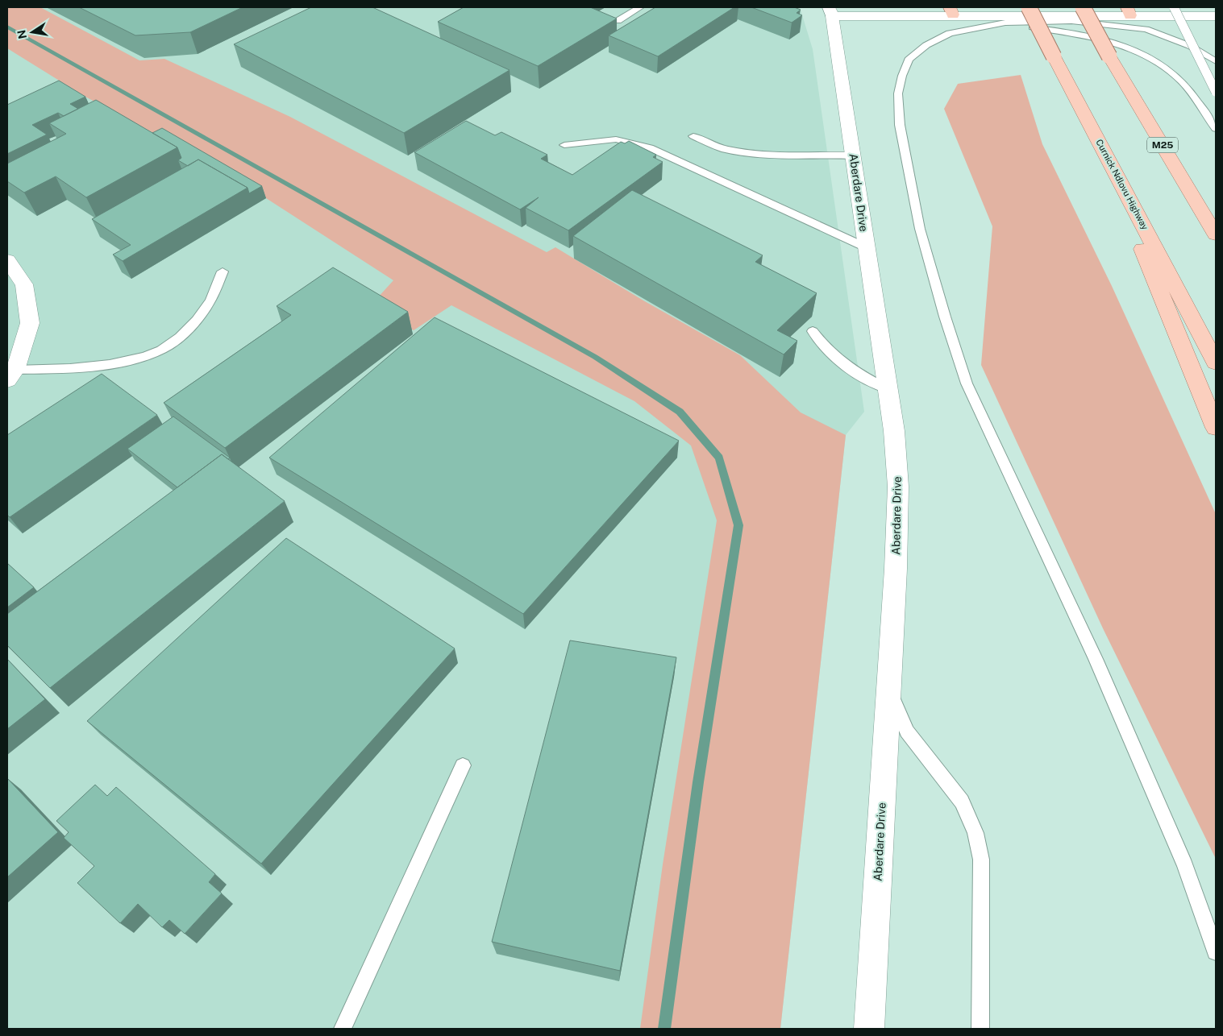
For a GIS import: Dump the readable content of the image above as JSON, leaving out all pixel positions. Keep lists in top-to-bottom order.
{
  "streets": {
    "main road": ["M25", "Curnick Ndlovu Highway"],
    "street": ["Aberdare Drive"]
  },
  "north": "left"
}
